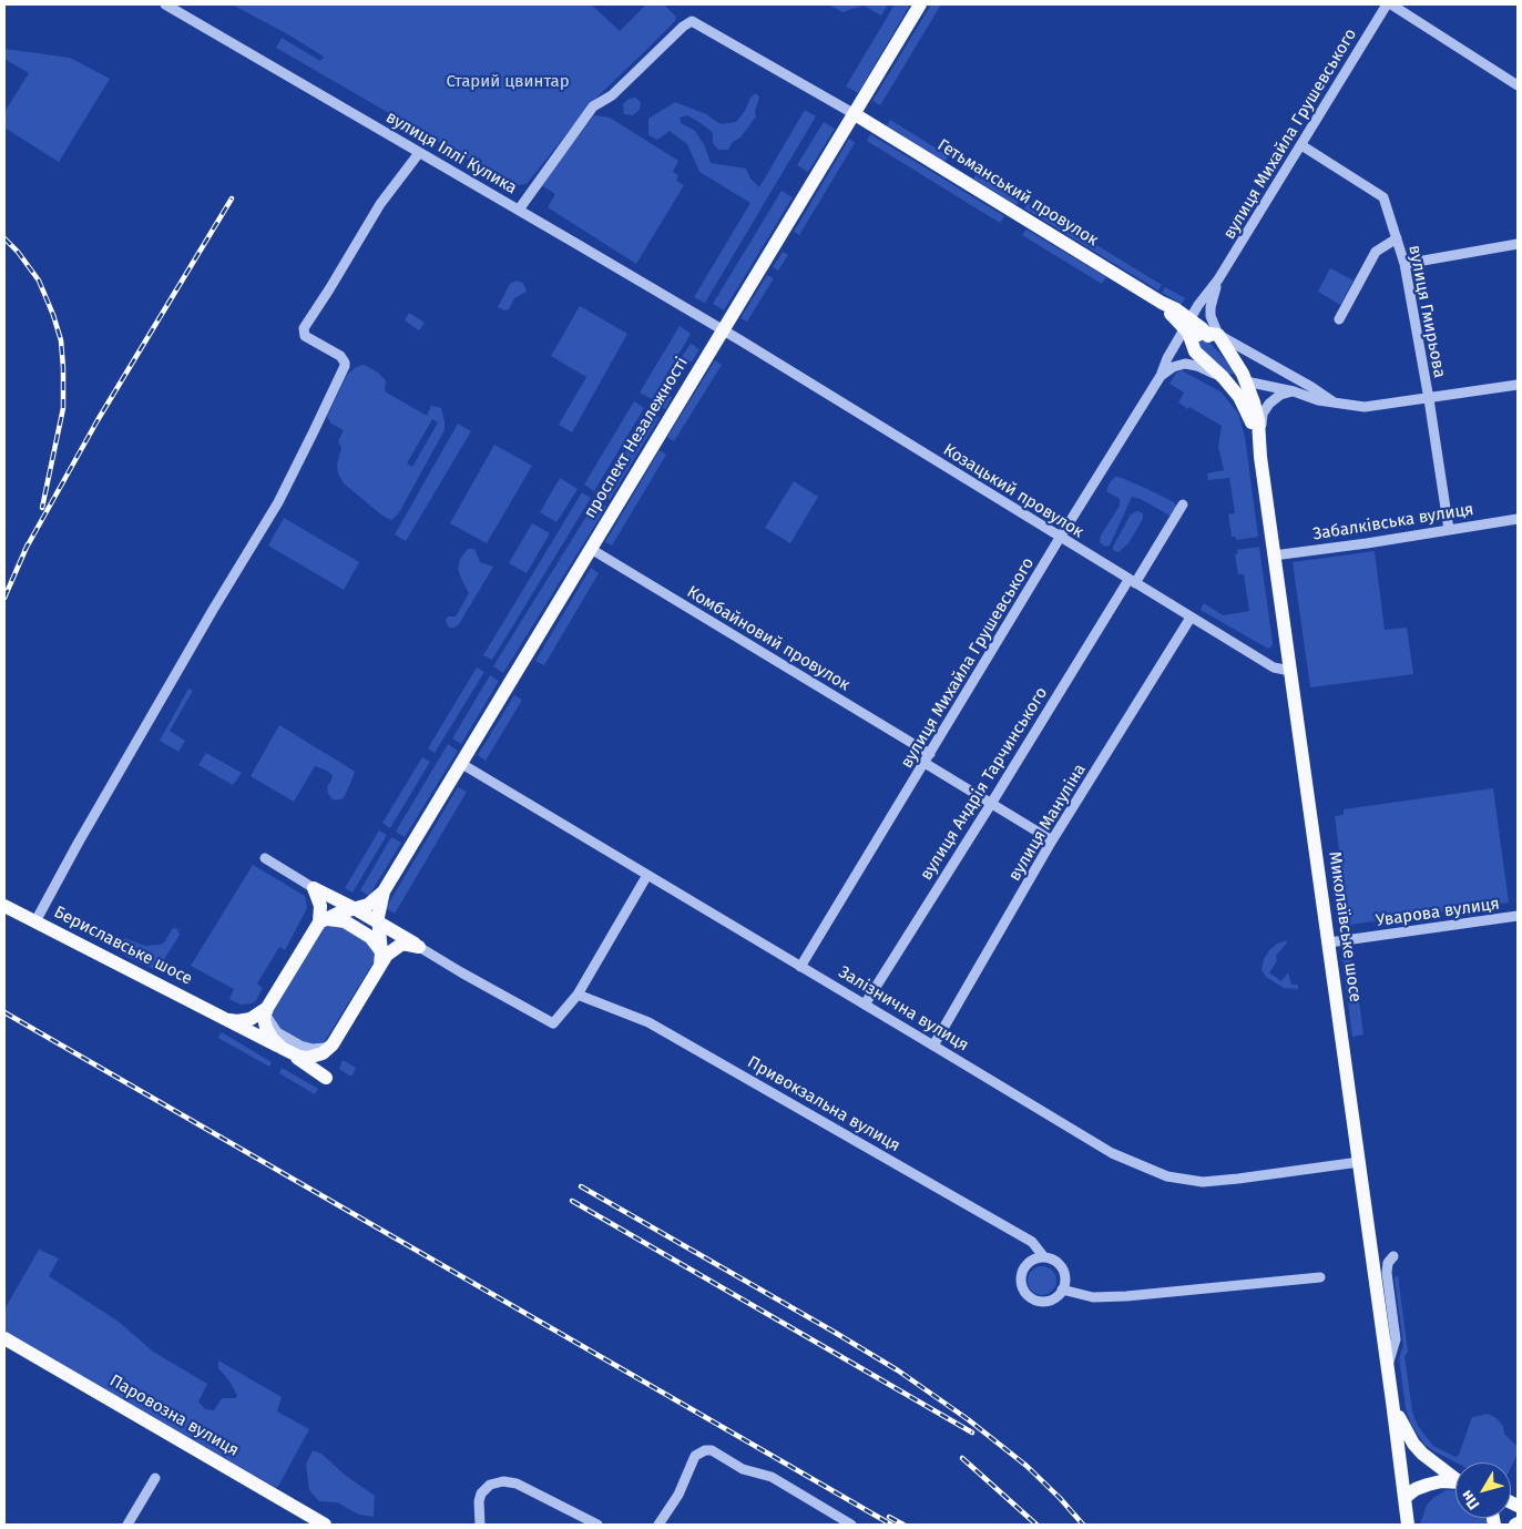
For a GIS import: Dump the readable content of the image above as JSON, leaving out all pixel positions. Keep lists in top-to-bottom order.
{
  "streets": {
    "main road": [
      "Гетьманський провулок",
      "проспект Незалежності",
      "Миколаївське шосе",
      "Бериславське шосе",
      "Паровозна вулиця"
    ],
    "street": [
      "вулиця Михайла Грушевського",
      "вулиця Іллі Кулика",
      "вулиця Гмирьова",
      "Козацький провулок",
      "Забалківська вулиця",
      "Комбайновий провулок",
      "вулиця Андрія Тарчинського",
      "вулиця Мануліна",
      "Уварова вулиця",
      "Залізнична вулиця",
      "Привокзальна вулиця"
    ]
  },
  "crossings": [
    ["вулиця Михайла Грушевського", "Гетьманський провулок"],
    ["вулиця Михайла Грушевського", "вулиця Гмирьова"],
    ["вулиця Михайла Грушевського", "Козацький провулок"],
    ["вулиця Михайла Грушевського", "Комбайновий провулок"],
    ["вулиця Михайла Грушевського", "Залізнична вулиця"],
    ["вулиця Іллі Кулика", "проспект Незалежності"],
    ["вулиця Іллі Кулика", "Козацький провулок"],
    ["Гетьманський провулок", "проспект Незалежності"],
    ["вулиця Гмирьова", "Забалківська вулиця"],
    ["проспект Незалежності", "Козацький провулок"],
    ["проспект Незалежності", "Комбайновий провулок"],
    ["проспект Незалежності", "Залізнична вулиця"],
    ["Козацький провулок", "вулиця Андрія Тарчинського"],
    ["Козацький провулок", "вулиця Мануліна"],
    ["Козацький провулок", "Миколаївське шосе"],
    ["Забалківська вулиця", "Миколаївське шосе"],
    ["Комбайновий провулок", "вулиця Андрія Тарчинського"],
    ["Комбайновий провулок", "вулиця Мануліна"],
    ["вулиця Андрія Тарчинського", "Залізнична вулиця"],
    ["вулиця Мануліна", "Залізнична вулиця"],
    ["Уварова вулиця", "Миколаївське шосе"],
    ["Миколаївське шосе", "Залізнична вулиця"]
  ],
  "parks": ["Старий цвинтар"],
  "north": "bottom left"
}
